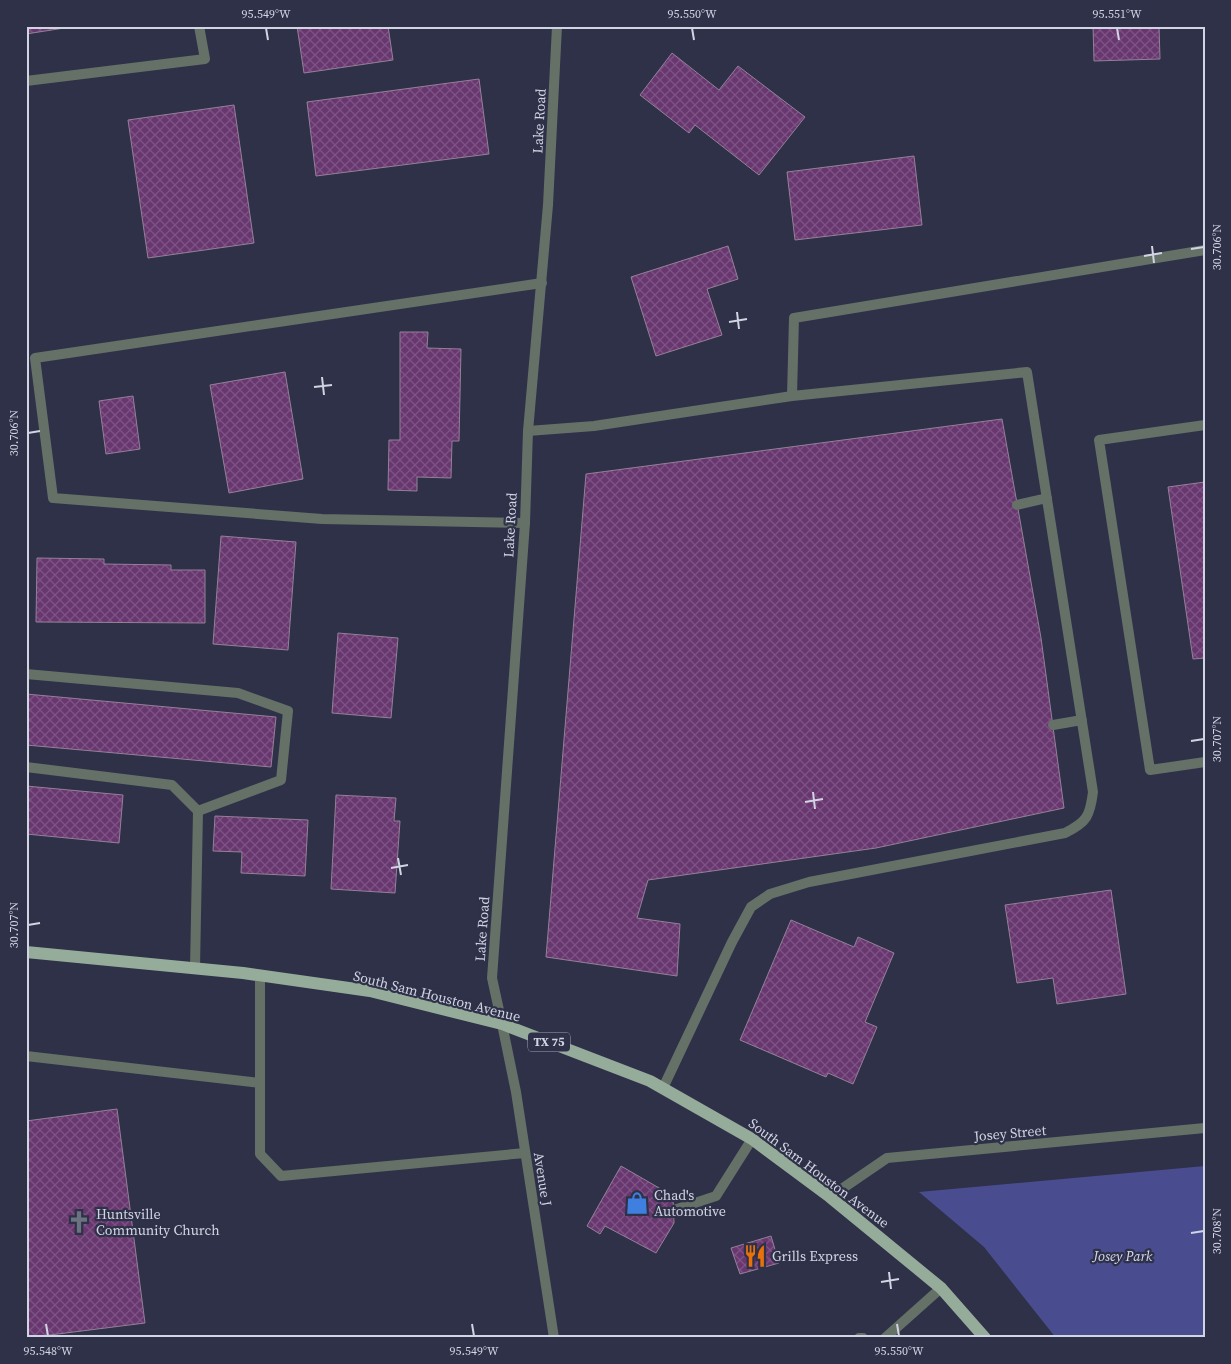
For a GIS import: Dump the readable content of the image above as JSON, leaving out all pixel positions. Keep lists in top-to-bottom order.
{
  "streets": {
    "main road": ["South Sam Houston Avenue", "TX 75"],
    "street": ["Lake Road", "Josey Street", "Avenue J"]
  },
  "crossings": [
    ["Lake Road", "South Sam Houston Avenue"],
    ["Lake Road", "Avenue J"],
    ["South Sam Houston Avenue", "Josey Street"],
    ["South Sam Houston Avenue", "Avenue J"]
  ],
  "parks": ["Josey Park"],
  "places": {
    "shop": ["Chad's Automotive"],
    "church": ["Huntsville Community Church"],
    "restaurant": ["Grills Express"]
  },
  "coordinates": [
    "95.549°W",
    "95.550°W",
    "95.551°W",
    "30.706°N",
    "30.707°N",
    "30.708°N",
    "95.548°W"
  ]
}
